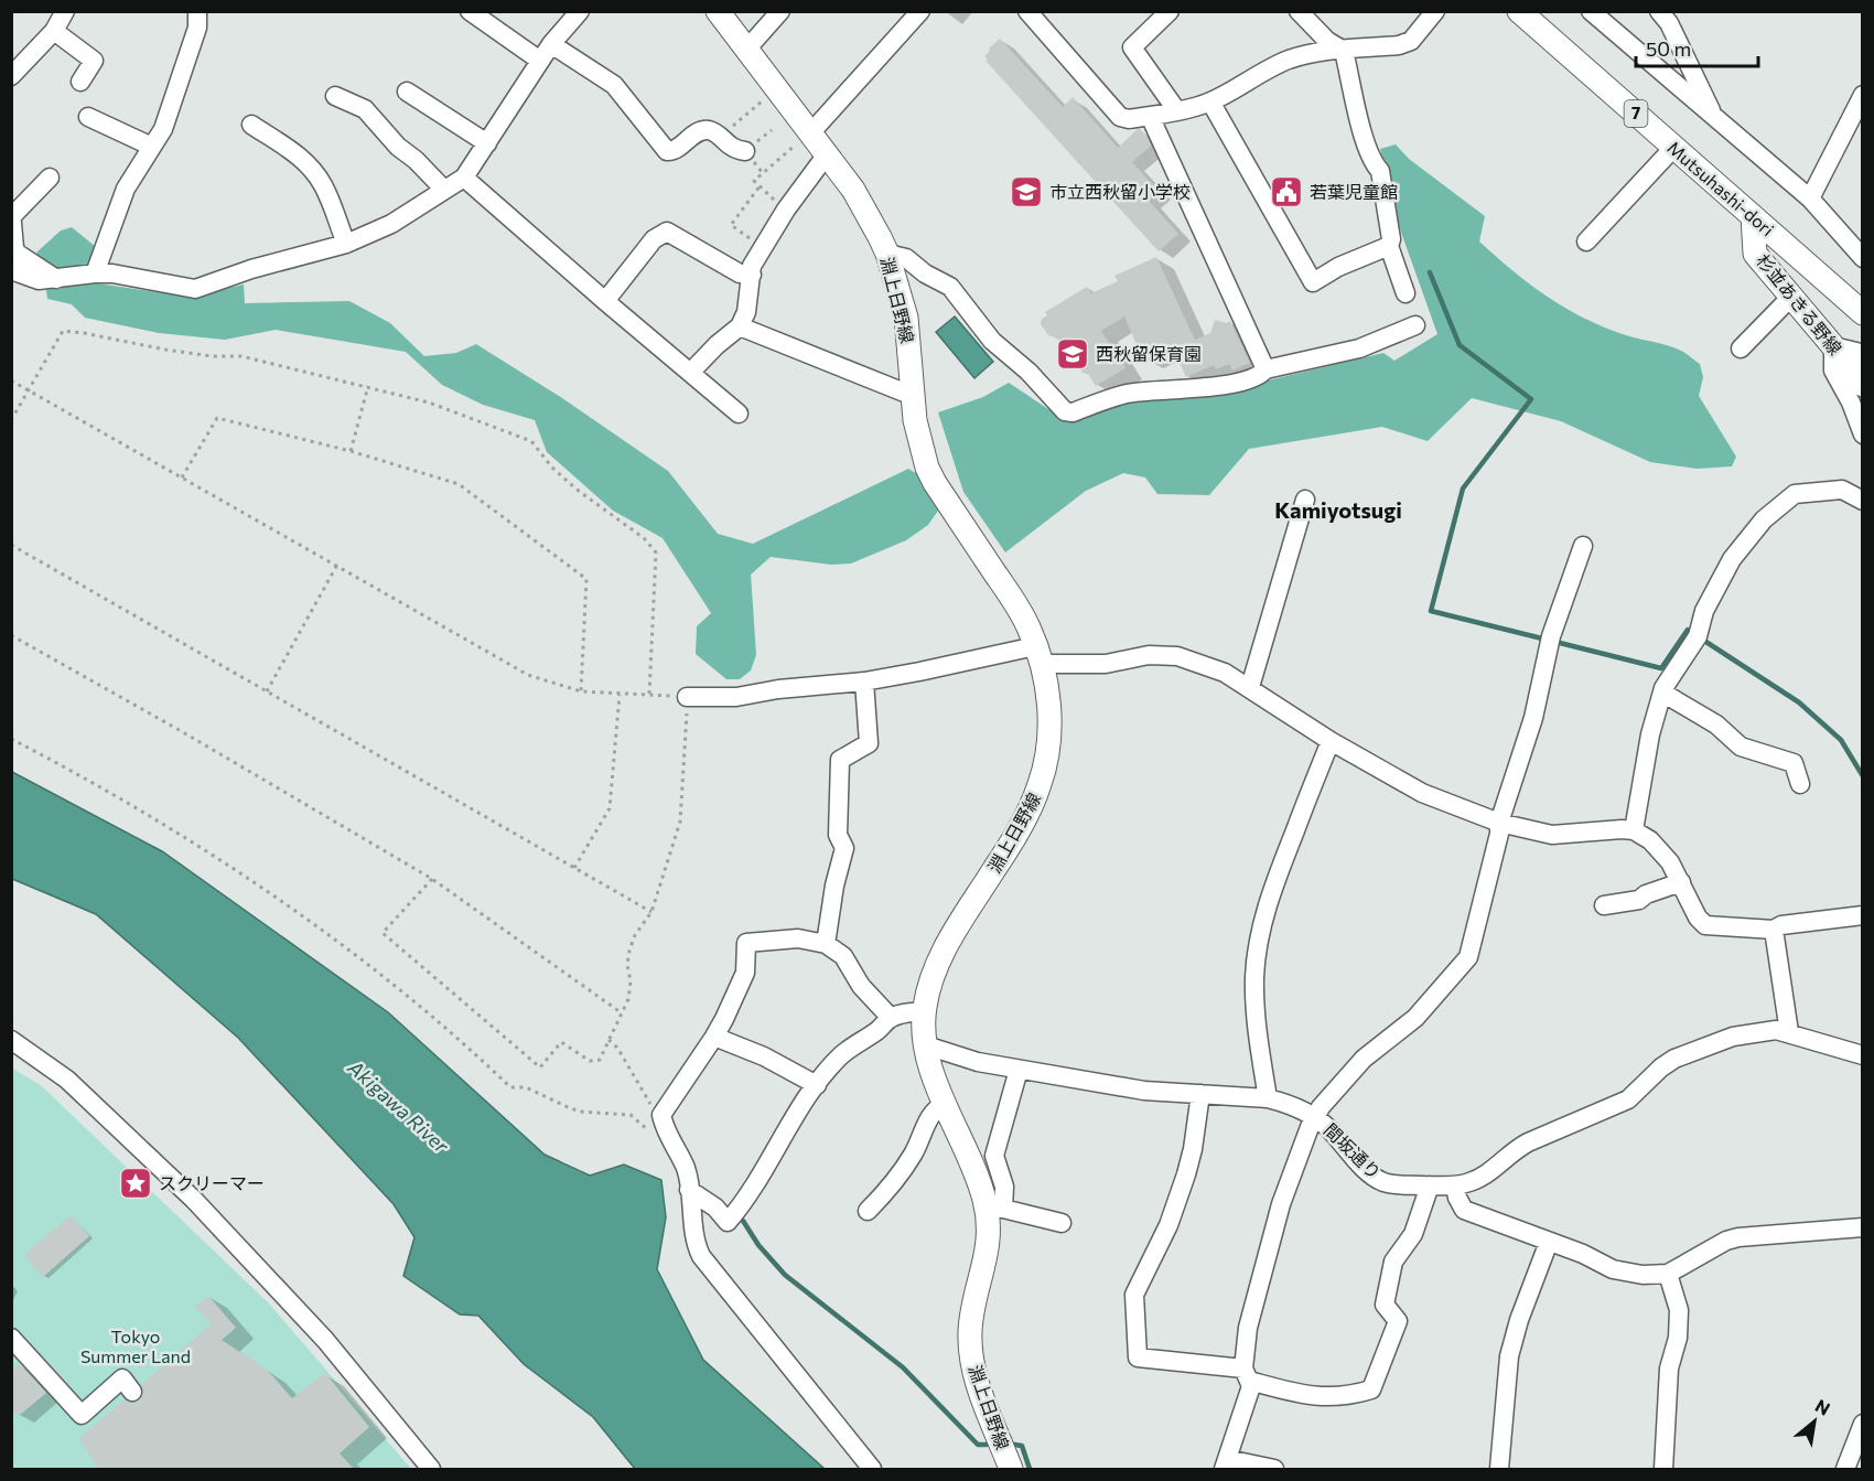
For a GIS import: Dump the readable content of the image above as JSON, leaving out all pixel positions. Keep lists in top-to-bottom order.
{
  "streets": {
    "main road": [
      "7",
      "Mutsuhashi-dori",
      "淵上日野線",
      "杉並あきる野線"
    ],
    "street": ["間坂通り"]
  },
  "crossings": [
    ["Mutsuhashi-dori", "杉並あきる野線"],
    ["淵上日野線", "間坂通り"]
  ],
  "districts": ["Kamiyotsugi"],
  "water": ["Akigawa River"],
  "parks": ["Tokyo Summer Land"],
  "places": {
    "school or university": ["市立西秋留小学校", "西秋留保育園"],
    "public building": ["若葉児童館"],
    "place": ["スクリーマー"]
  },
  "scale_bar": "50 m",
  "north": "top right"
}
